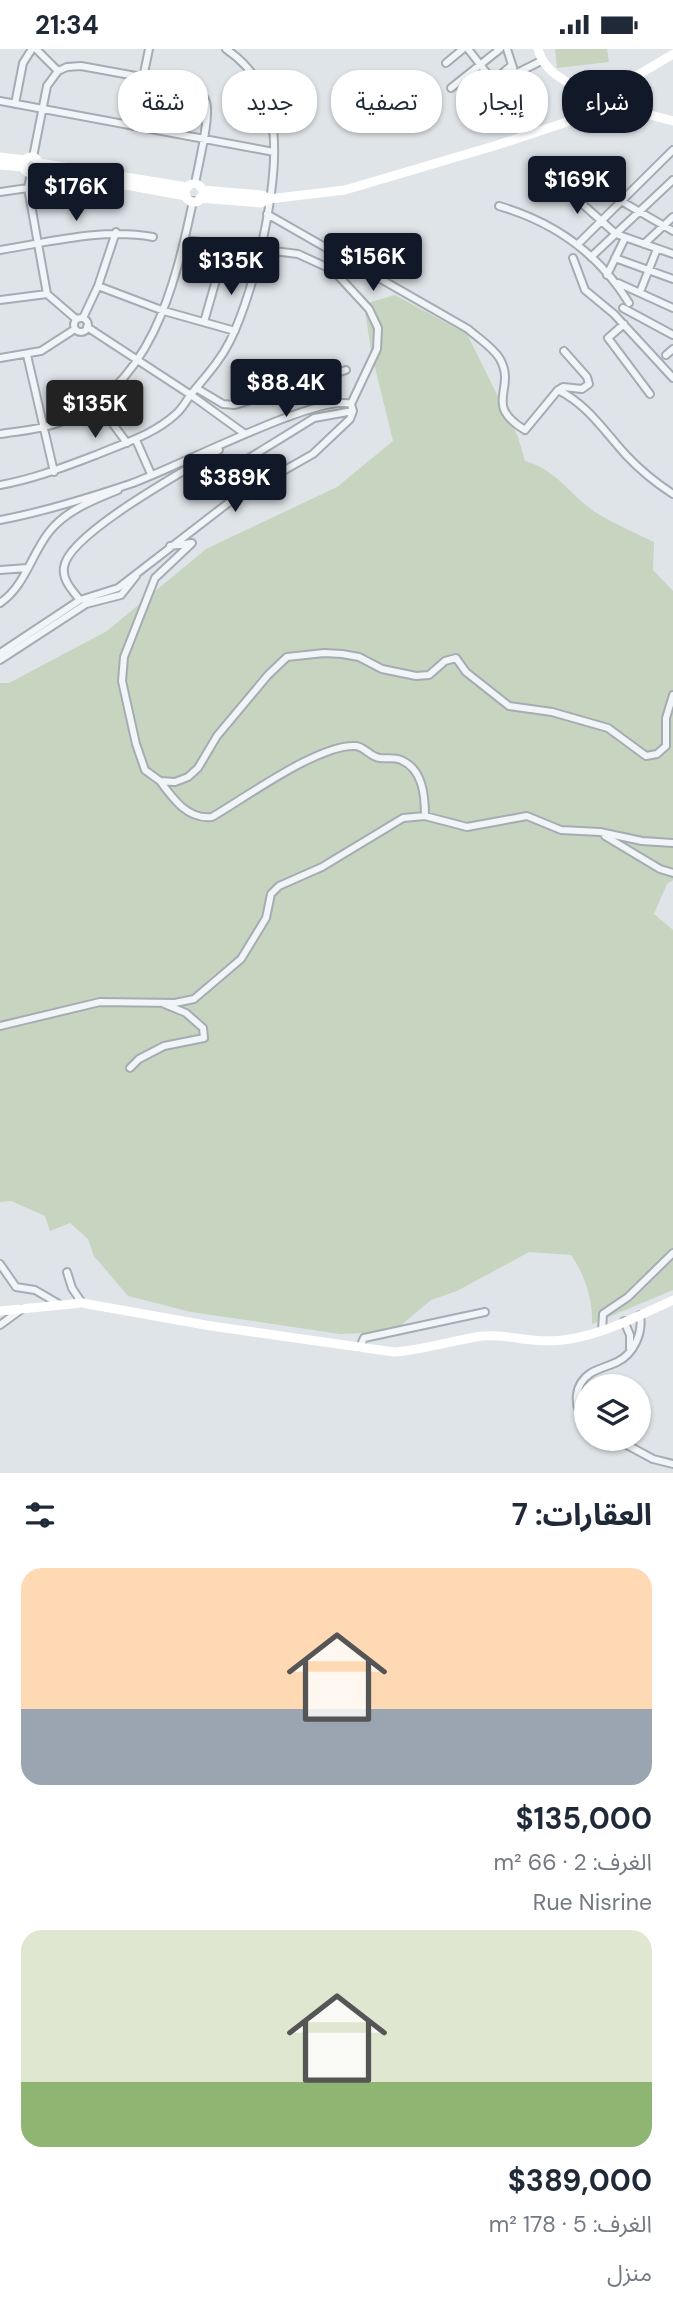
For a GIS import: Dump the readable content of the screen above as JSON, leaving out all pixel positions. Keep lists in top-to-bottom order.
{
  "page": {
    "status": "21:34",
    "chip": [
      "شراء",
      "إيجار",
      "تصفية",
      "جديد",
      "شقة"
    ],
    "price": [
      "$169K",
      "$176K",
      "$156K",
      "$135K",
      "$88.4K",
      "$135K",
      "$389K"
    ],
    "heading": "العقارات: 7",
    "list": [
      {
        "name": "$135,000",
        "note": "الغرف: 2 · 66 m² · Rue Nisrine"
      },
      {
        "name": "$389,000",
        "note": "الغرف: 5 · 178 m² · منزل"
      }
    ]
  }
}
